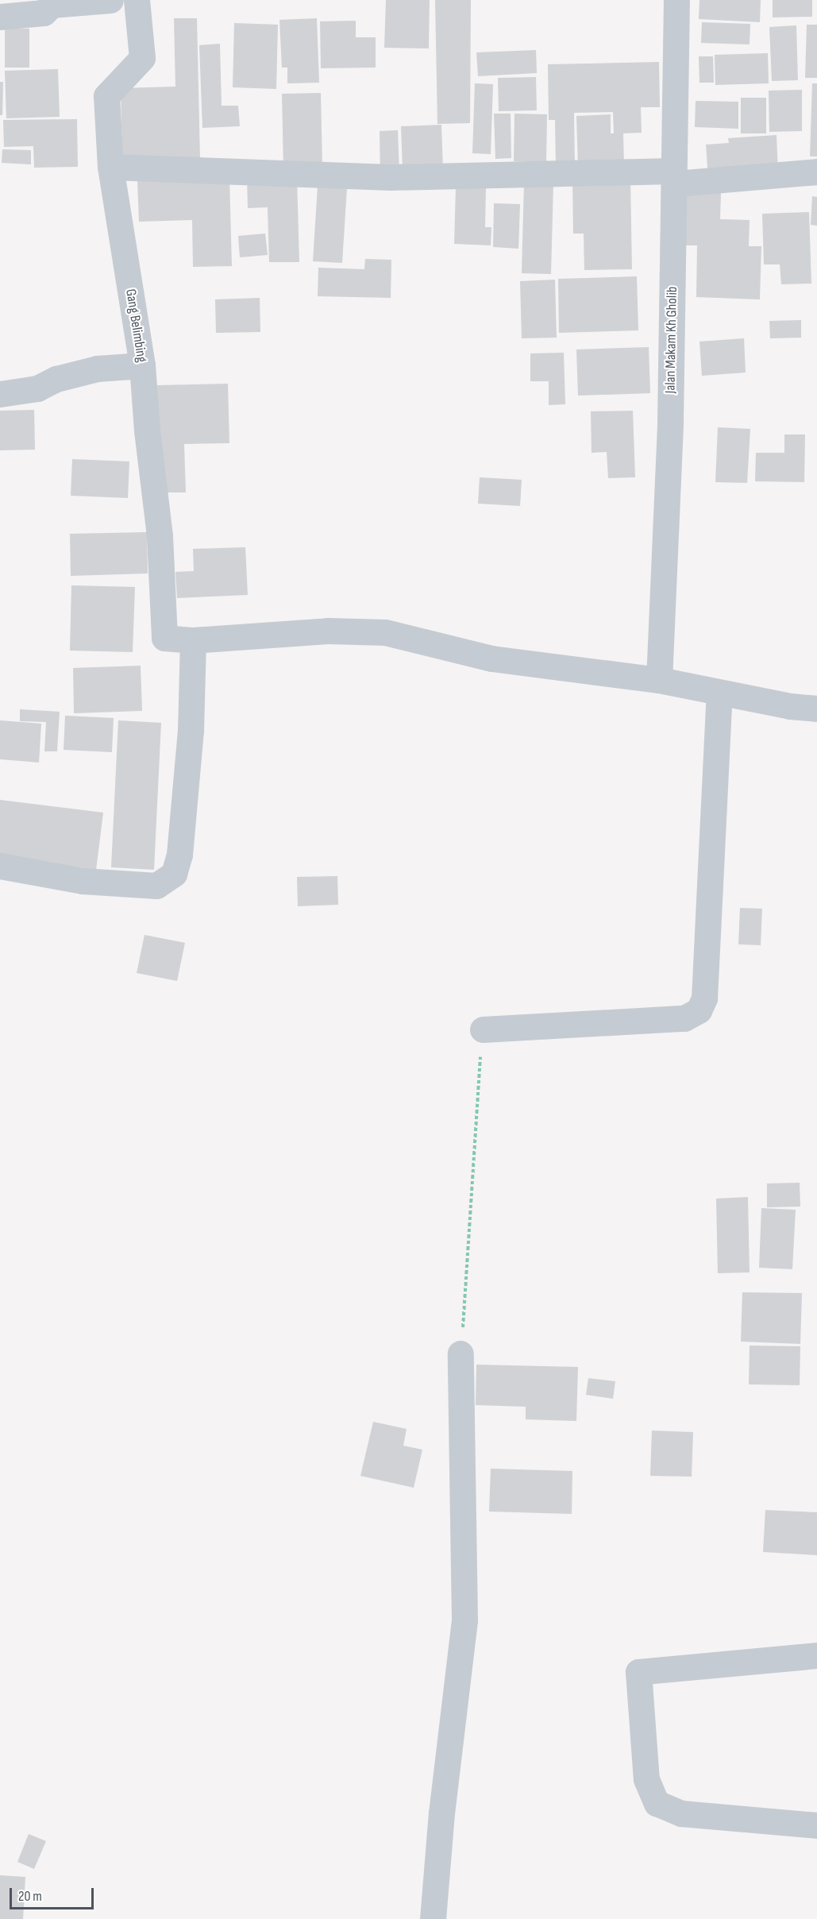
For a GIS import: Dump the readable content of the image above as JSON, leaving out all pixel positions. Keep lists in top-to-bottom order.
{
  "streets": {
    "street": ["Gang Belimbing", "Jalan Makam Kh Gholib"]
  },
  "scale_bar": "20 m"
}
